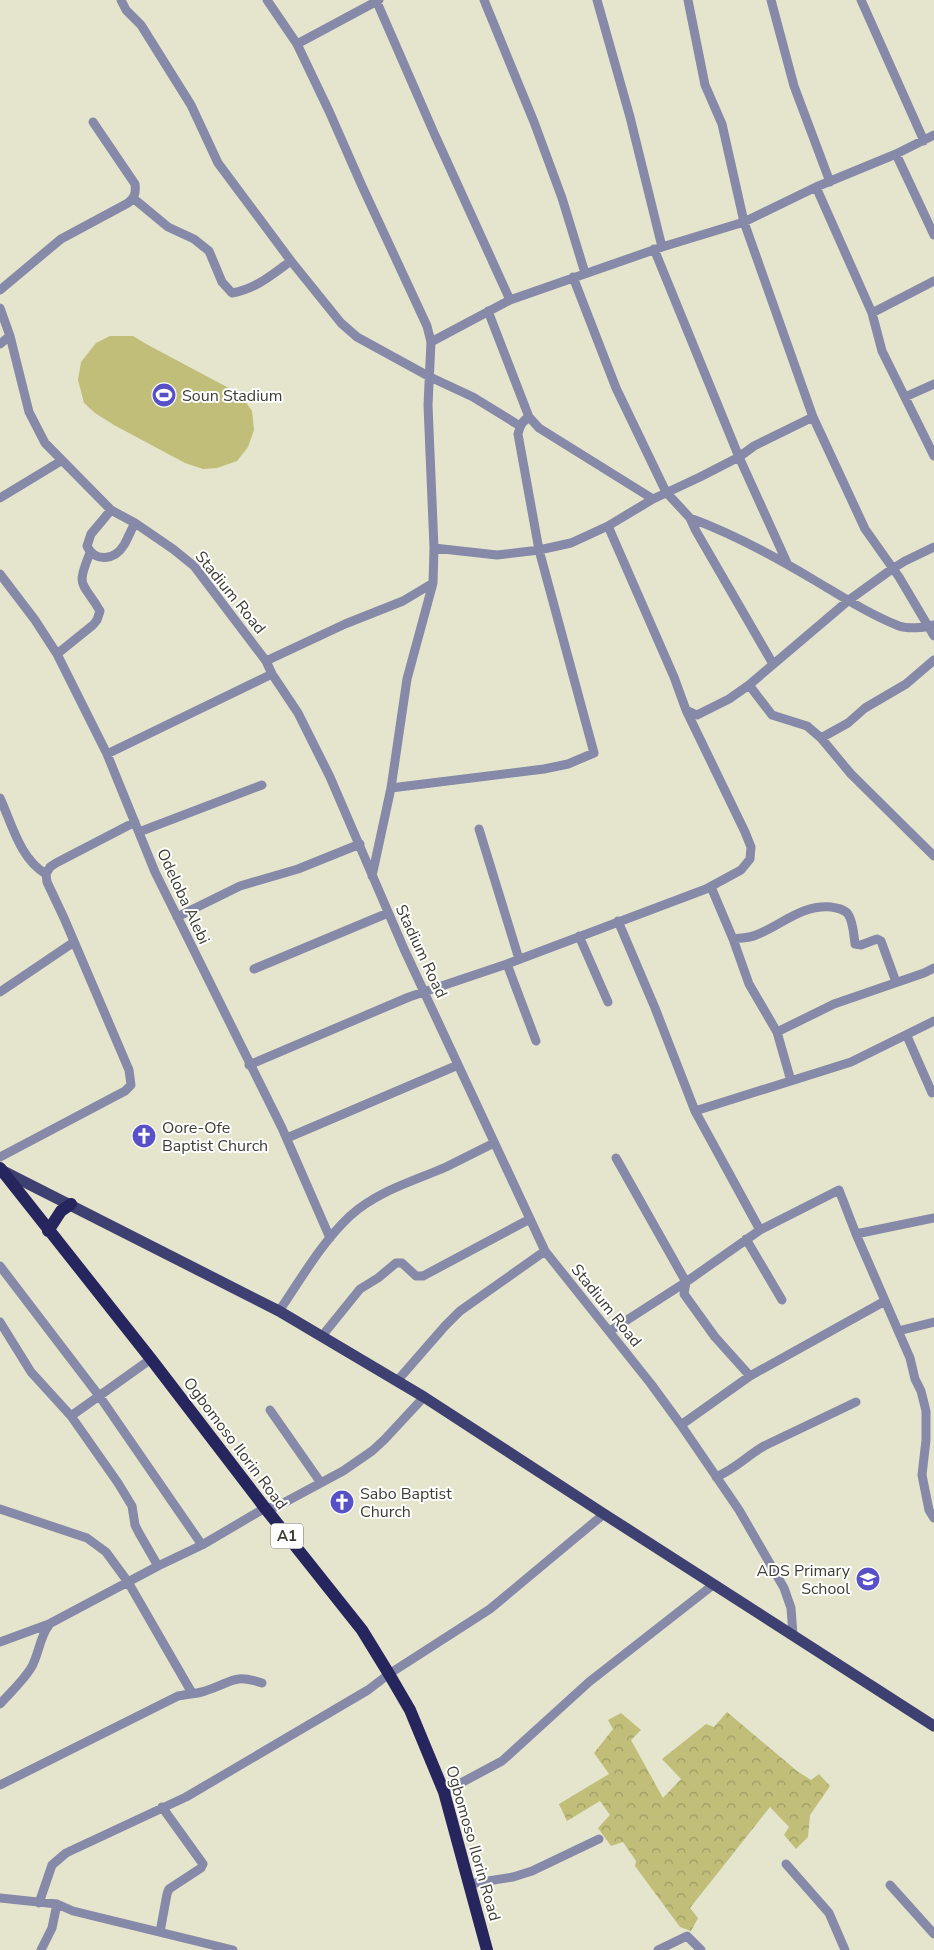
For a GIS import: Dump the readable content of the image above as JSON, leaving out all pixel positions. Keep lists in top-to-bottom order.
{
  "streets": {
    "highway": ["Ogbomoso Ilorin Road", "A1"],
    "street": ["Stadium Road", "Odeloba Alebi"]
  },
  "places": {
    "sports": ["Soun Stadium"],
    "church": ["Oore-Ofe Baptist Church", "Sabo Baptist Church"],
    "school or university": ["ADS Primary School"]
  }
}
